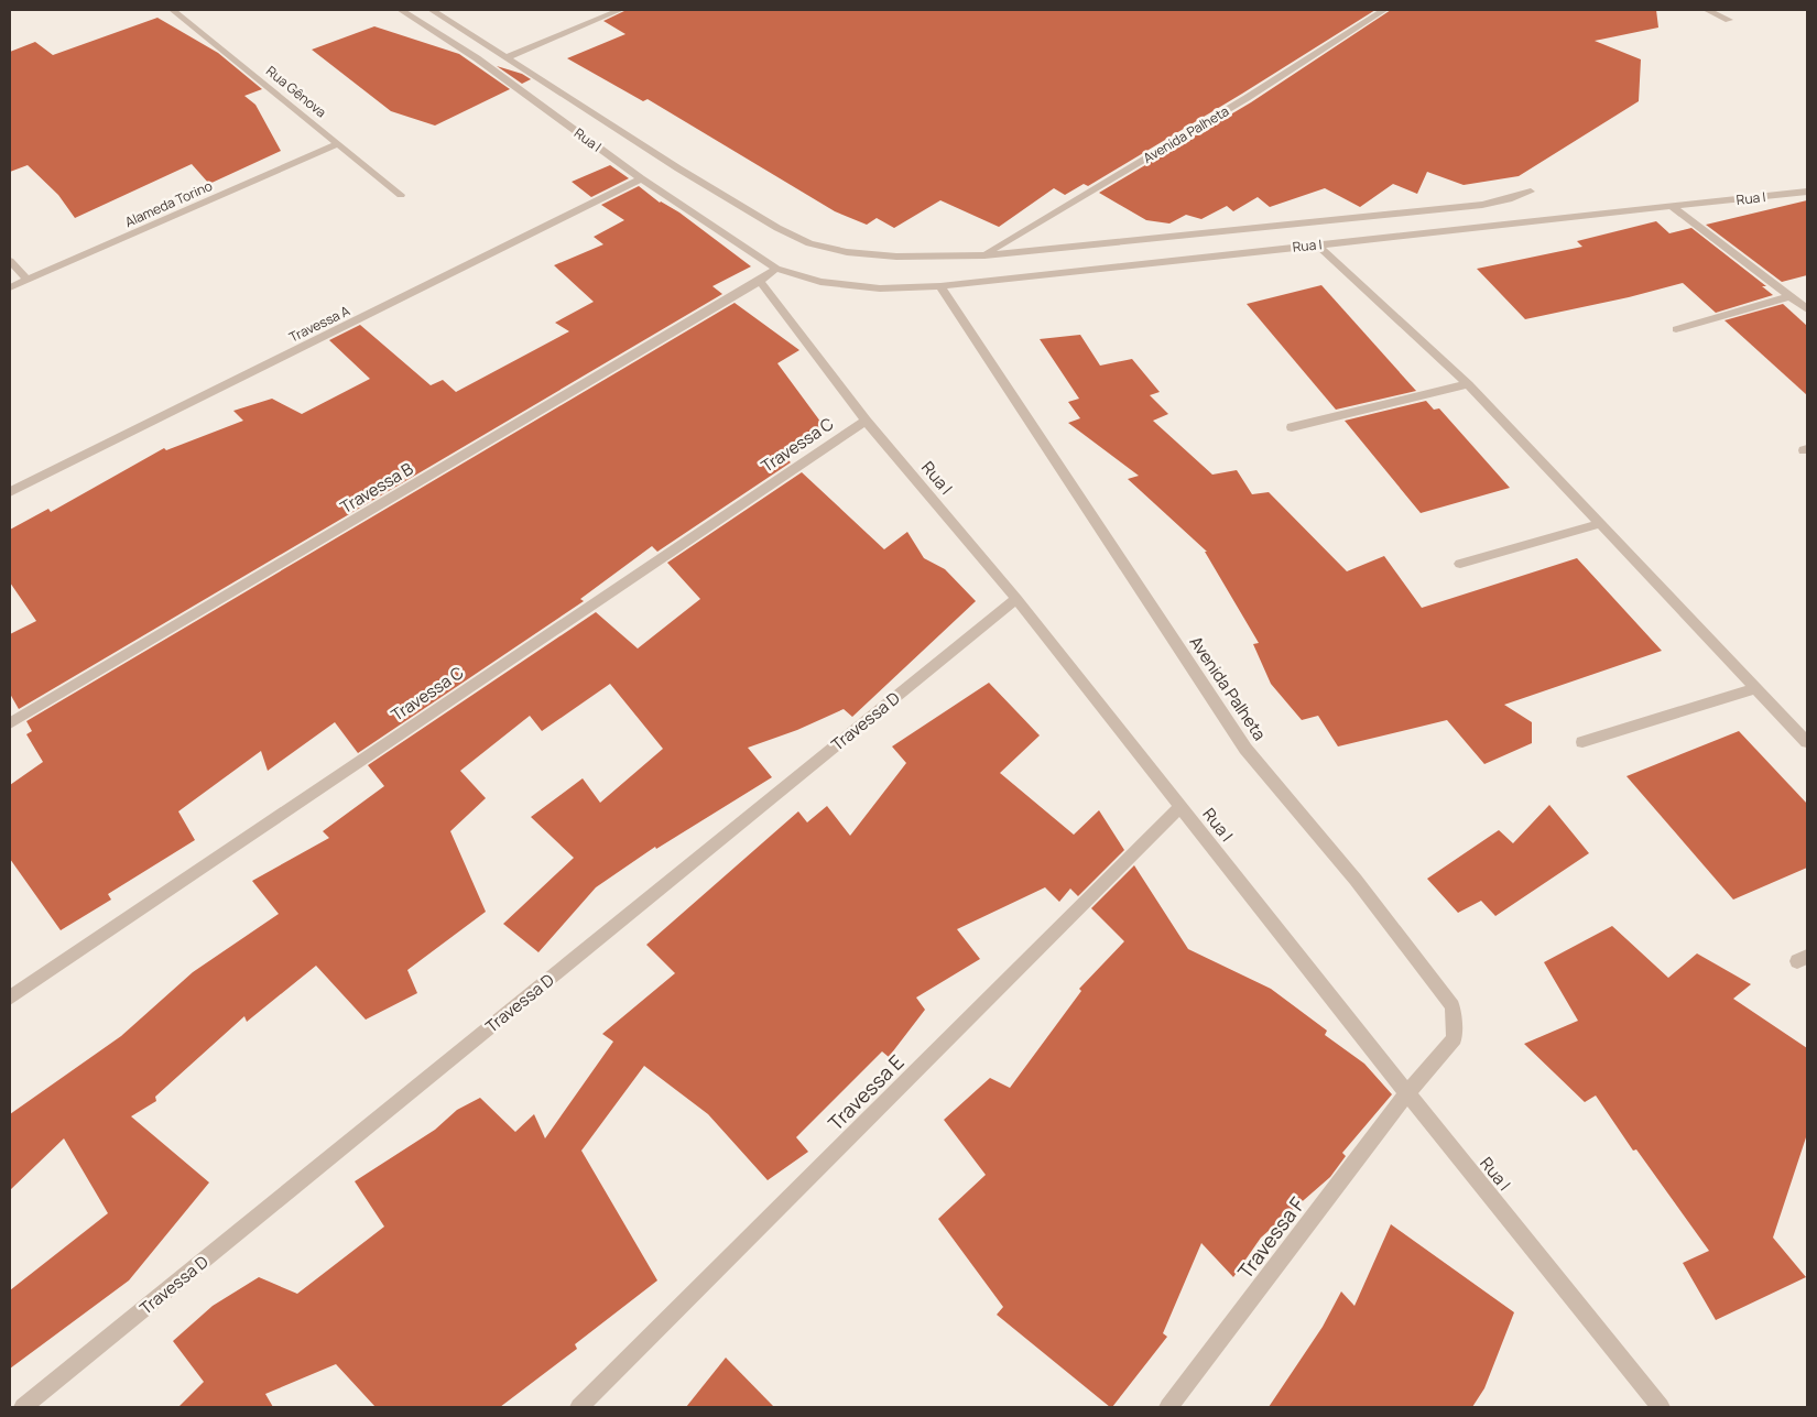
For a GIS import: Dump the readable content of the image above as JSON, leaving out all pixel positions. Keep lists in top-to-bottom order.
{
  "streets": {
    "street": [
      "Rua Gênova",
      "Avenida Palheta",
      "Rua I",
      "Alameda Torino",
      "Travessa A",
      "Travessa C",
      "Travessa B",
      "Travessa D",
      "Travessa E",
      "Travessa F"
    ]
  },
  "crossings": [
    ["Rua Gênova", "Alameda Torino"],
    ["Avenida Palheta", "Rua I"],
    ["Avenida Palheta", "Travessa F"],
    ["Rua I", "Travessa A"],
    ["Rua I", "Travessa C"],
    ["Rua I", "Travessa B"],
    ["Rua I", "Travessa D"],
    ["Rua I", "Travessa E"],
    ["Rua I", "Travessa F"]
  ]
}
